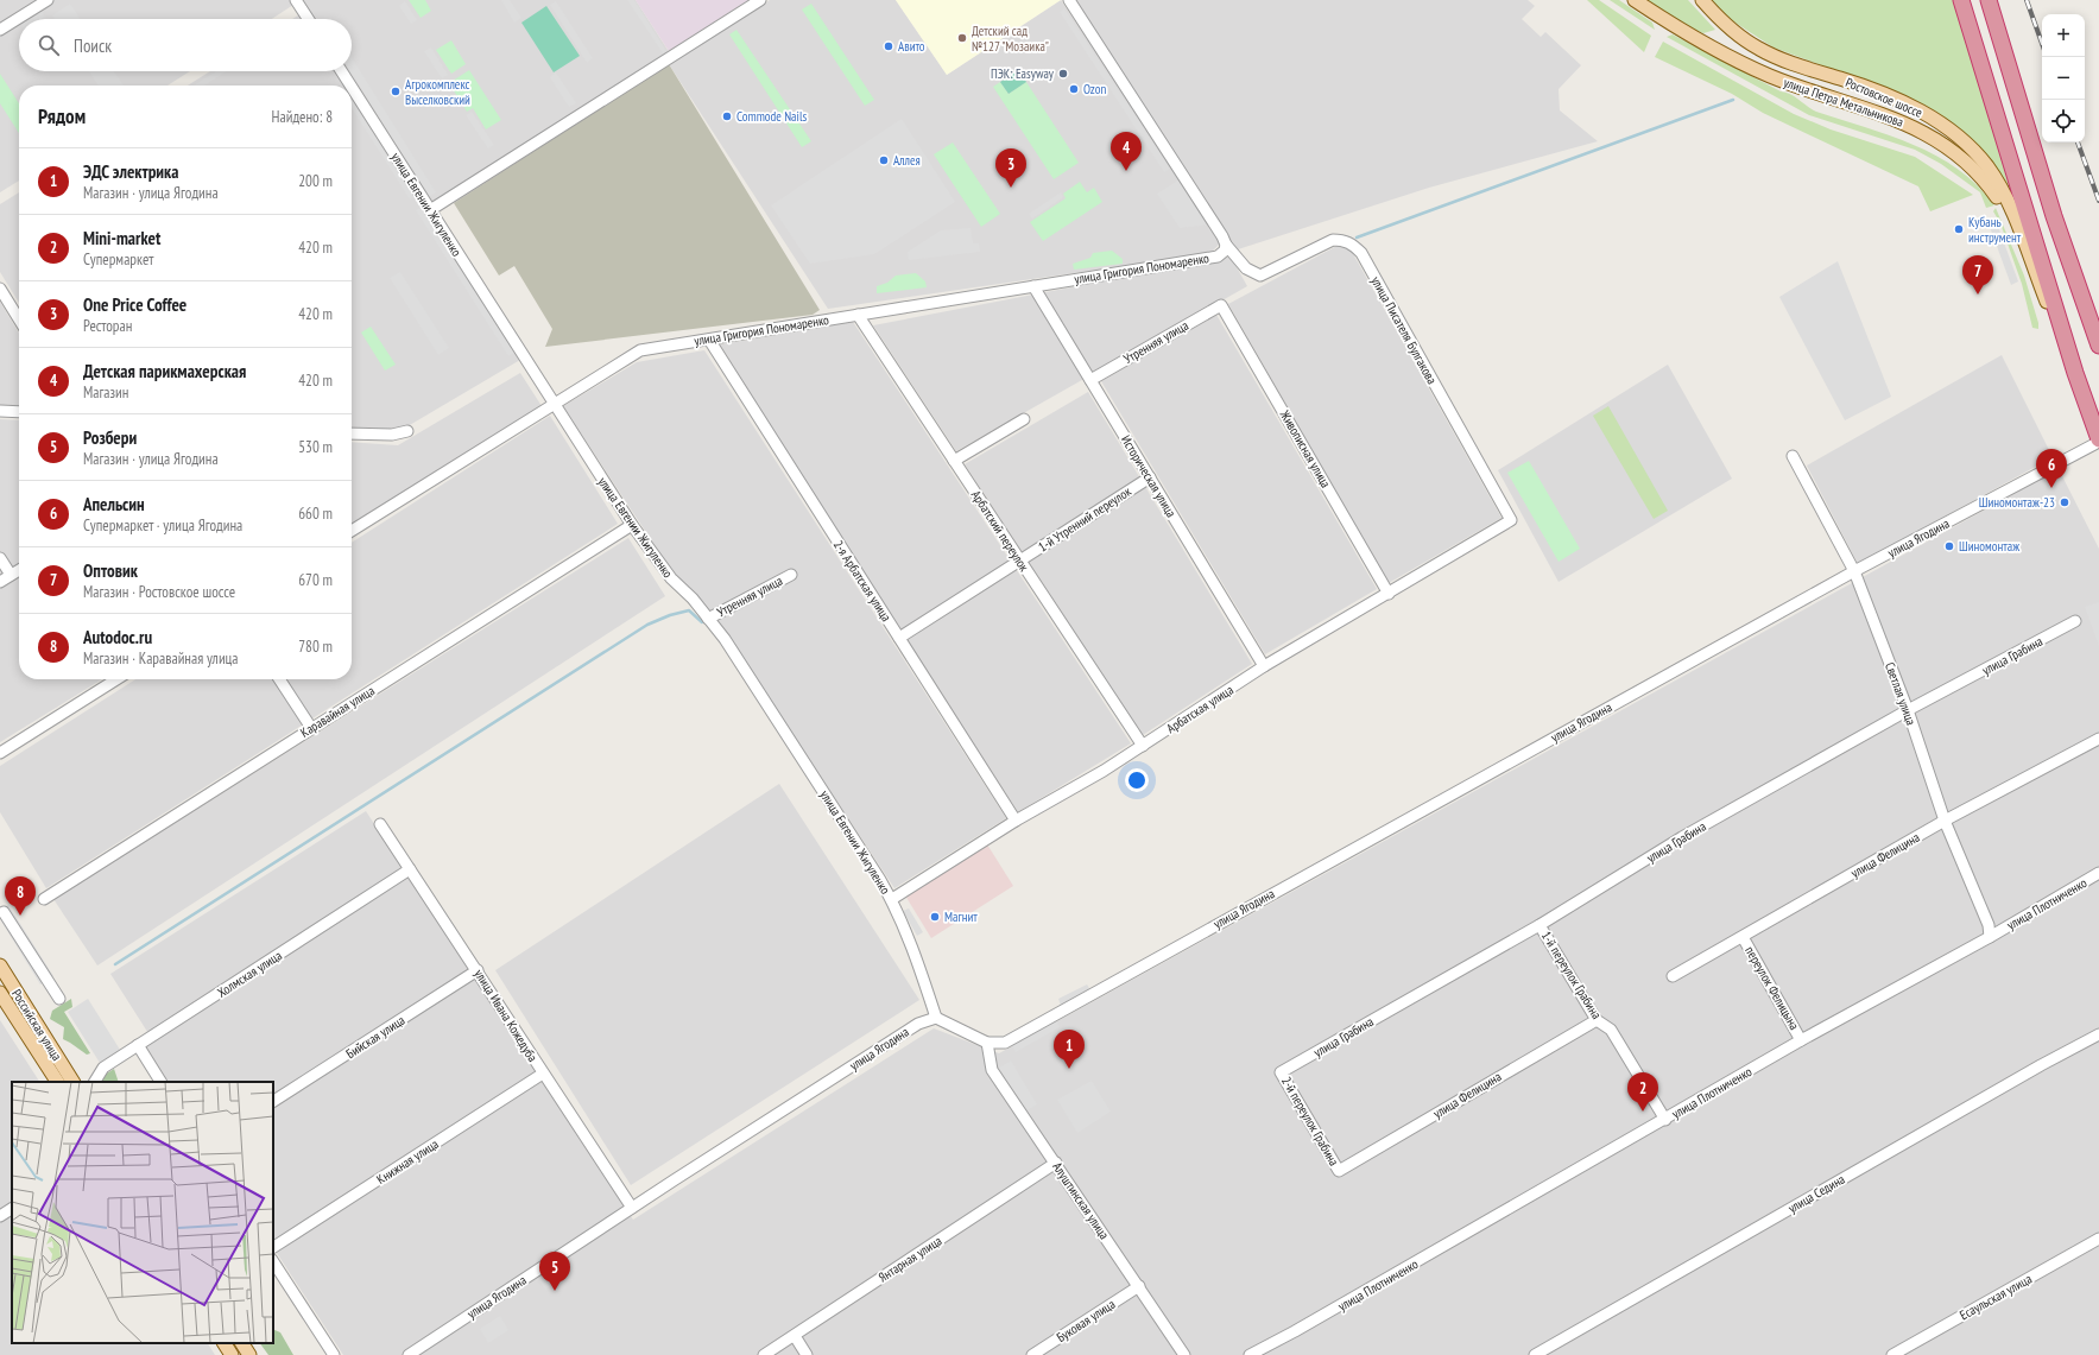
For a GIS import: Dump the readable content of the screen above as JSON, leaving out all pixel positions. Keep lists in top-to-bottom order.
{
  "streets": {
    "highway": ["Ростовское шоссе"],
    "main road": ["улица Петра Метальникова", "Российская улица"],
    "street": [
      "улица Евгении Жигуленко",
      "улица Григория Пономаренко",
      "улица Писателя Булгакова",
      "Утренняя улица",
      "Живописная улица",
      "Историческая улица",
      "1-й Утренний переулок",
      "Арбатский переулок",
      "улица Ягодина",
      "2-я Арбатская улица",
      "улица Грабина",
      "Светлая улица",
      "Арбатская улица",
      "Каравайная улица",
      "улица Фелицина",
      "улица Плотниченко",
      "Холмская улица",
      "1-й переулок Грабина",
      "переулок Фелицына",
      "улица Ивана Кожедуба",
      "Бийская улица",
      "2-й переулок Грабина",
      "Книжная улица",
      "улица Седина",
      "Алуштинская улица",
      "Янтарная улица",
      "Есаульская улица",
      "Буковая улица"
    ]
  },
  "crossings": [
    ["Ростовское шоссе", "улица Петра Метальникова"],
    ["Ростовское шоссе", "улица Ягодина"],
    ["улица Евгении Жигуленко", "улица Григория Пономаренко"],
    ["улица Евгении Жигуленко", "Утренняя улица"],
    ["улица Евгении Жигуленко", "улица Ягодина"],
    ["улица Евгении Жигуленко", "Арбатская улица"],
    ["улица Евгении Жигуленко", "Каравайная улица"],
    ["улица Григория Пономаренко", "улица Писателя Булгакова"],
    ["улица Григория Пономаренко", "Историческая улица"],
    ["улица Григория Пономаренко", "Арбатский переулок"],
    ["улица Григория Пономаренко", "2-я Арбатская улица"],
    ["улица Писателя Булгакова", "Арбатская улица"],
    ["Утренняя улица", "Живописная улица"],
    ["Утренняя улица", "Историческая улица"],
    ["Живописная улица", "Арбатская улица"],
    ["Историческая улица", "1-й Утренний переулок"],
    ["Историческая улица", "Арбатская улица"],
    ["1-й Утренний переулок", "Арбатский переулок"],
    ["1-й Утренний переулок", "2-я Арбатская улица"],
    ["Арбатский переулок", "Арбатская улица"],
    ["улица Ягодина", "Светлая улица"],
    ["улица Ягодина", "улица Ивана Кожедуба"],
    ["улица Ягодина", "Алуштинская улица"],
    ["2-я Арбатская улица", "Арбатская улица"],
    ["улица Грабина", "Светлая улица"],
    ["улица Грабина", "1-й переулок Грабина"],
    ["улица Грабина", "2-й переулок Грабина"],
    ["Светлая улица", "улица Фелицина"],
    ["Светлая улица", "улица Плотниченко"],
    ["улица Фелицина", "1-й переулок Грабина"],
    ["улица Фелицина", "переулок Фелицына"],
    ["улица Фелицина", "2-й переулок Грабина"],
    ["улица Плотниченко", "1-й переулок Грабина"],
    ["улица Плотниченко", "переулок Фелицына"],
    ["Холмская улица", "улица Ивана Кожедуба"],
    ["улица Ивана Кожедуба", "Бийская улица"],
    ["улица Ивана Кожедуба", "Книжная улица"],
    ["Алуштинская улица", "Янтарная улица"],
    ["Алуштинская улица", "Буковая улица"]
  ],
  "places": [
    "Детский сад №127 \"Мозаика\"",
    "Авито",
    "ПЭК: Easyway",
    "Ozon",
    "Агрокомплекс Выселковский",
    "Commode Nails",
    "Аллея",
    "Кубань инструмент",
    "Шиномонтаж-23",
    "Шиномонтаж",
    "Магнит"
  ],
  "page": {
    "map_buttons": ["+", "−"],
    "search": "Поиск",
    "heading": ["Рядом", "Найдено: 8"],
    "pins": [
      "4",
      "3",
      "7",
      "6",
      "8",
      "1",
      "2",
      "5"
    ],
    "list": [
      {
        "mark": "1",
        "name": "ЭДС электрика",
        "note": "Магазин · улица Ягодина",
        "value": "200 m"
      },
      {
        "mark": "2",
        "name": "Mini-market",
        "note": "Супермаркет",
        "value": "420 m"
      },
      {
        "mark": "3",
        "name": "One Price Coffee",
        "note": "Ресторан",
        "value": "420 m"
      },
      {
        "mark": "4",
        "name": "Детская парикмахерская",
        "note": "Магазин",
        "value": "420 m"
      },
      {
        "mark": "5",
        "name": "Розбери",
        "note": "Магазин · улица Ягодина",
        "value": "530 m"
      },
      {
        "mark": "6",
        "name": "Апельсин",
        "note": "Супермаркет · улица Ягодина",
        "value": "660 m"
      },
      {
        "mark": "7",
        "name": "Оптовик",
        "note": "Магазин · Ростовское шоссе",
        "value": "670 m"
      },
      {
        "mark": "8",
        "name": "Autodoc.ru",
        "note": "Магазин · Каравайная улица",
        "value": "780 m"
      }
    ]
  }
}
